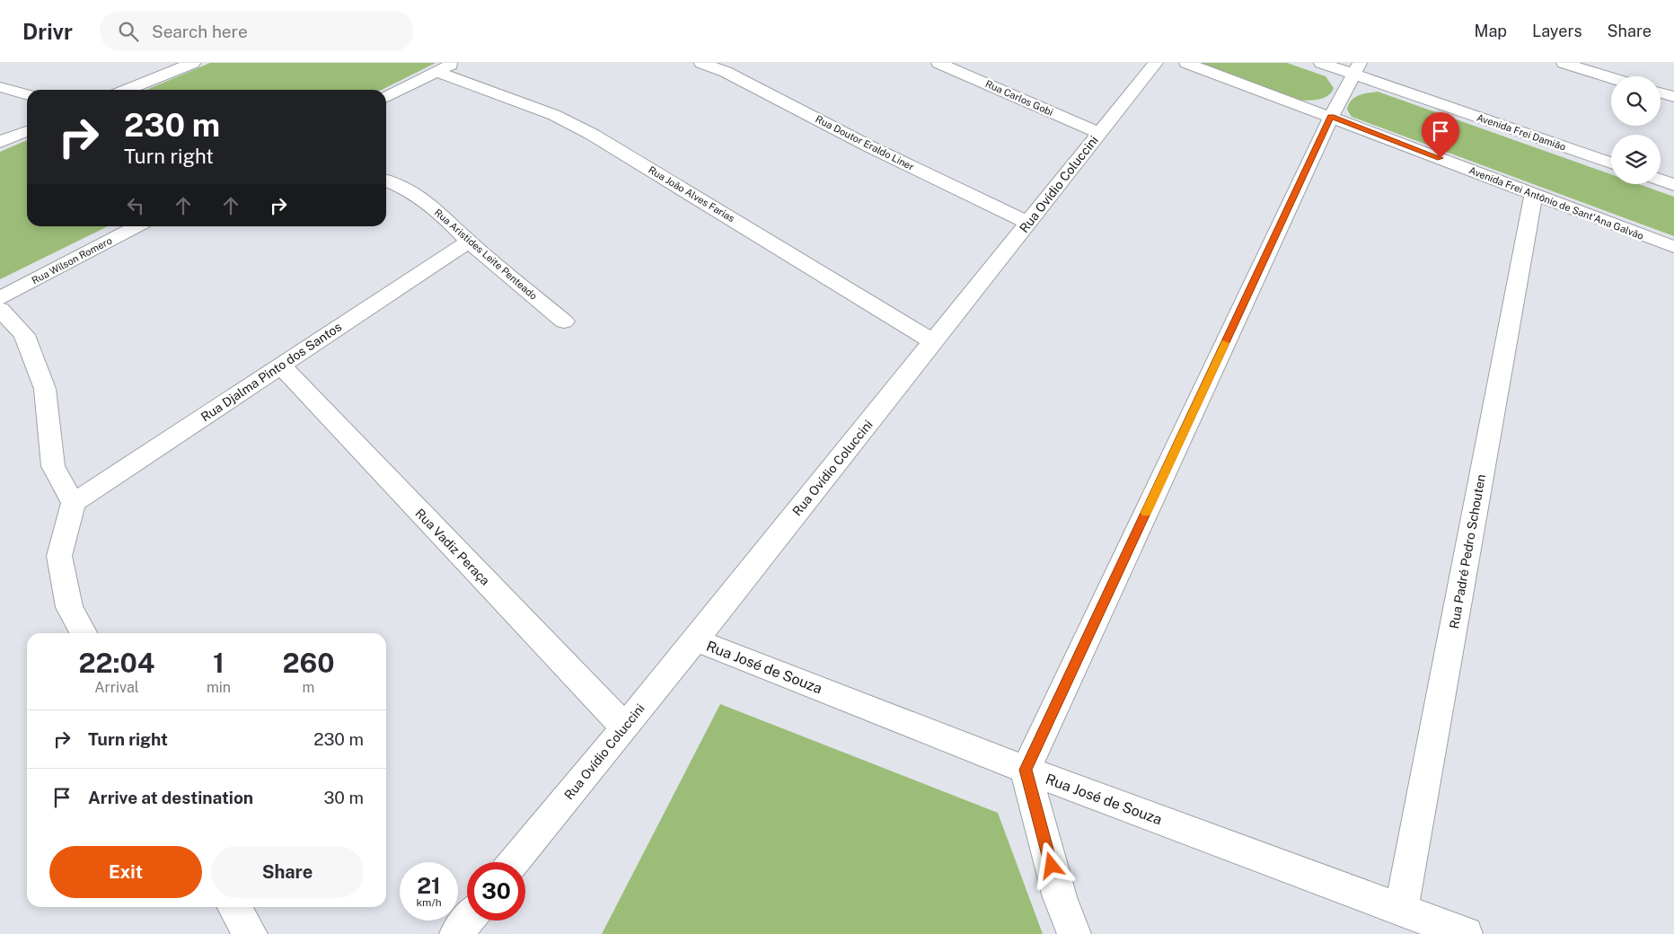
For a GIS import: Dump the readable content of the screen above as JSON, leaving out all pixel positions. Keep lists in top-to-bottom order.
{
  "streets": {
    "street": [
      "Rua Carlos Gobi",
      "Avenida Frei Damião",
      "Rua Doutor Eraldo Liner",
      "Rua Ovídio Coluccini",
      "Rua João Alves Farias",
      "Avenida Frei Antônio de Sant'Ana Galvão",
      "Rua Aristides Leite Penteado",
      "Rua Wilson Romero",
      "Rua Djalma Pinto dos Santos",
      "Rua Vadiz Peraça",
      "Rua Padré Pedro Schouten",
      "Rua José de Souza"
    ]
  },
  "crossings": [
    ["Rua Carlos Gobi", "Rua Ovídio Coluccini"],
    ["Rua Doutor Eraldo Liner", "Rua Ovídio Coluccini"],
    ["Rua Ovídio Coluccini", "Rua João Alves Farias"],
    ["Rua Ovídio Coluccini", "Rua Vadiz Peraça"],
    ["Rua Ovídio Coluccini", "Rua José de Souza"],
    ["Avenida Frei Antônio de Sant'Ana Galvão", "Rua Padré Pedro Schouten"],
    ["Rua Aristides Leite Penteado", "Rua Djalma Pinto dos Santos"],
    ["Rua Djalma Pinto dos Santos", "Rua Vadiz Peraça"],
    ["Rua Padré Pedro Schouten", "Rua José de Souza"]
  ],
  "page": {
    "header": "Drivr",
    "search": "Search here",
    "nav": ["Map", "Layers", "Share"],
    "turn": ["230 m", "Turn right"],
    "eta": [
      "22:04",
      "Arrival",
      "1",
      "min",
      "260",
      "m"
    ],
    "list": [
      {
        "name": "Turn right",
        "value": "230 m"
      },
      {
        "name": "Arrive at destination",
        "value": "30 m"
      }
    ],
    "buttons": ["Exit", "Share"],
    "speed": "21 km/h",
    "limit": "30"
  }
}
